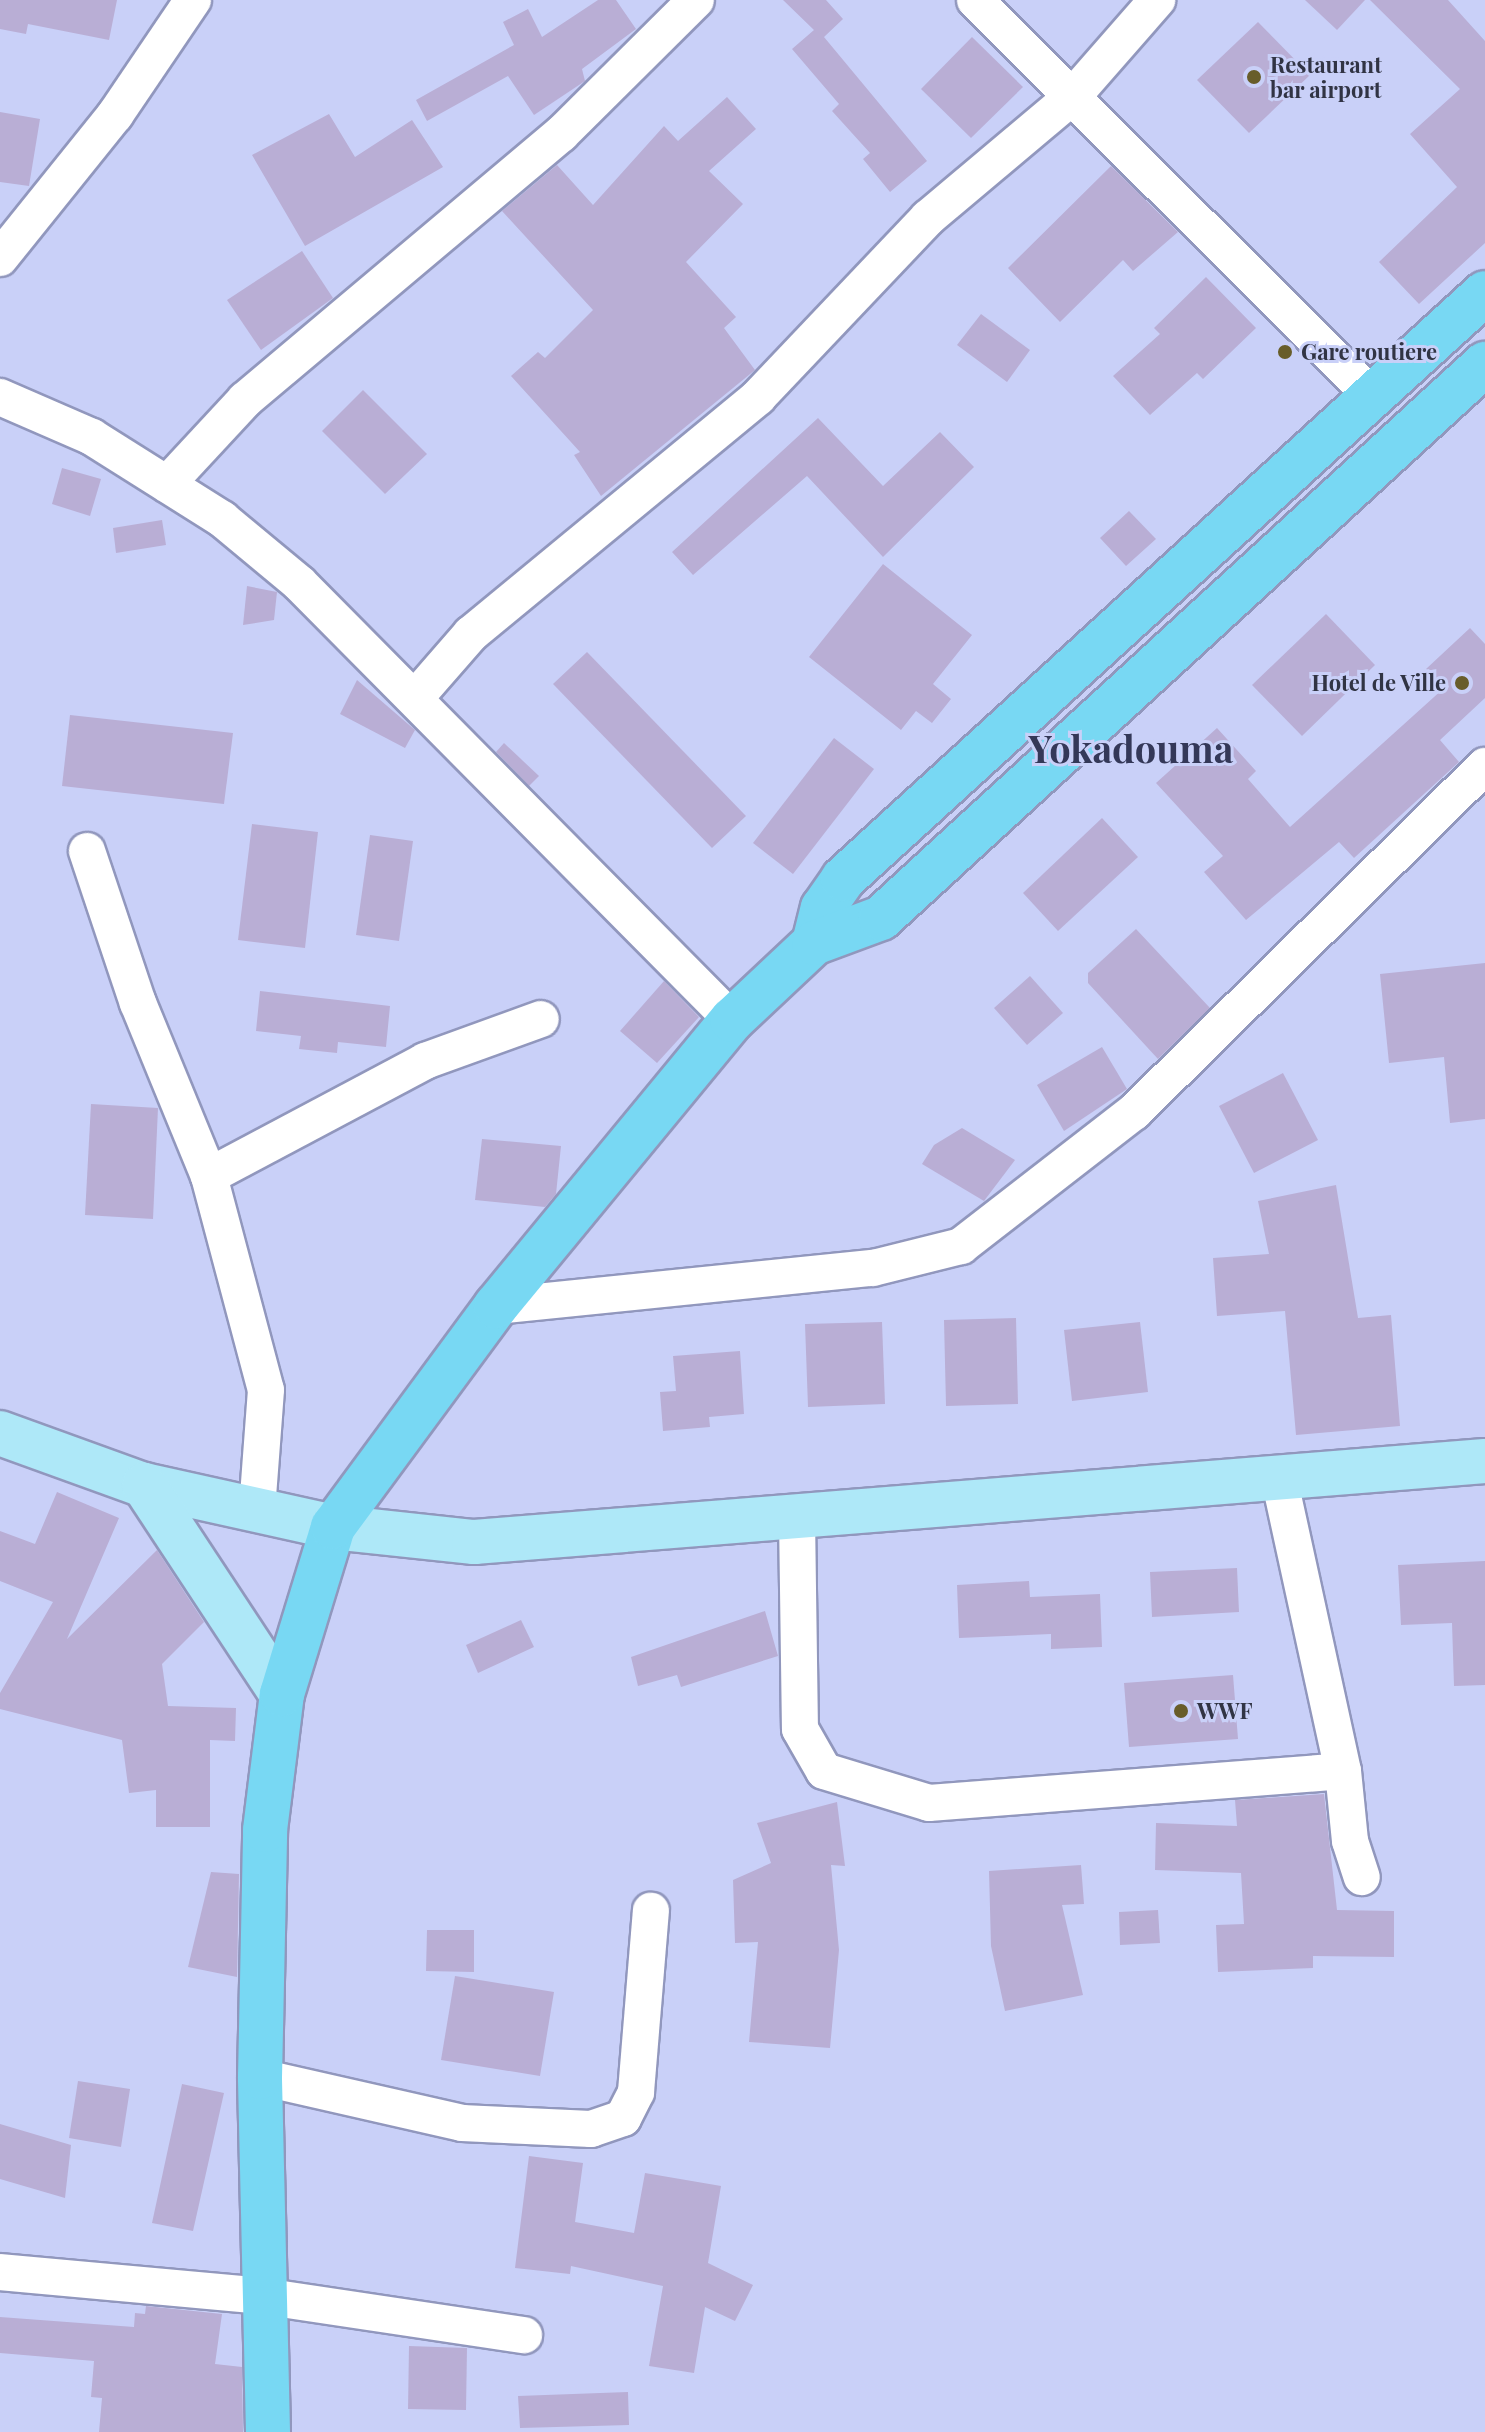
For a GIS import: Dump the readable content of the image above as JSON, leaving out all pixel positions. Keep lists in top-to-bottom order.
{
  "districts": ["Yokadouma"],
  "places": [
    "Restaurant bar airport",
    "Gare routiere",
    "Hotel de Ville",
    "WWF"
  ]
}
